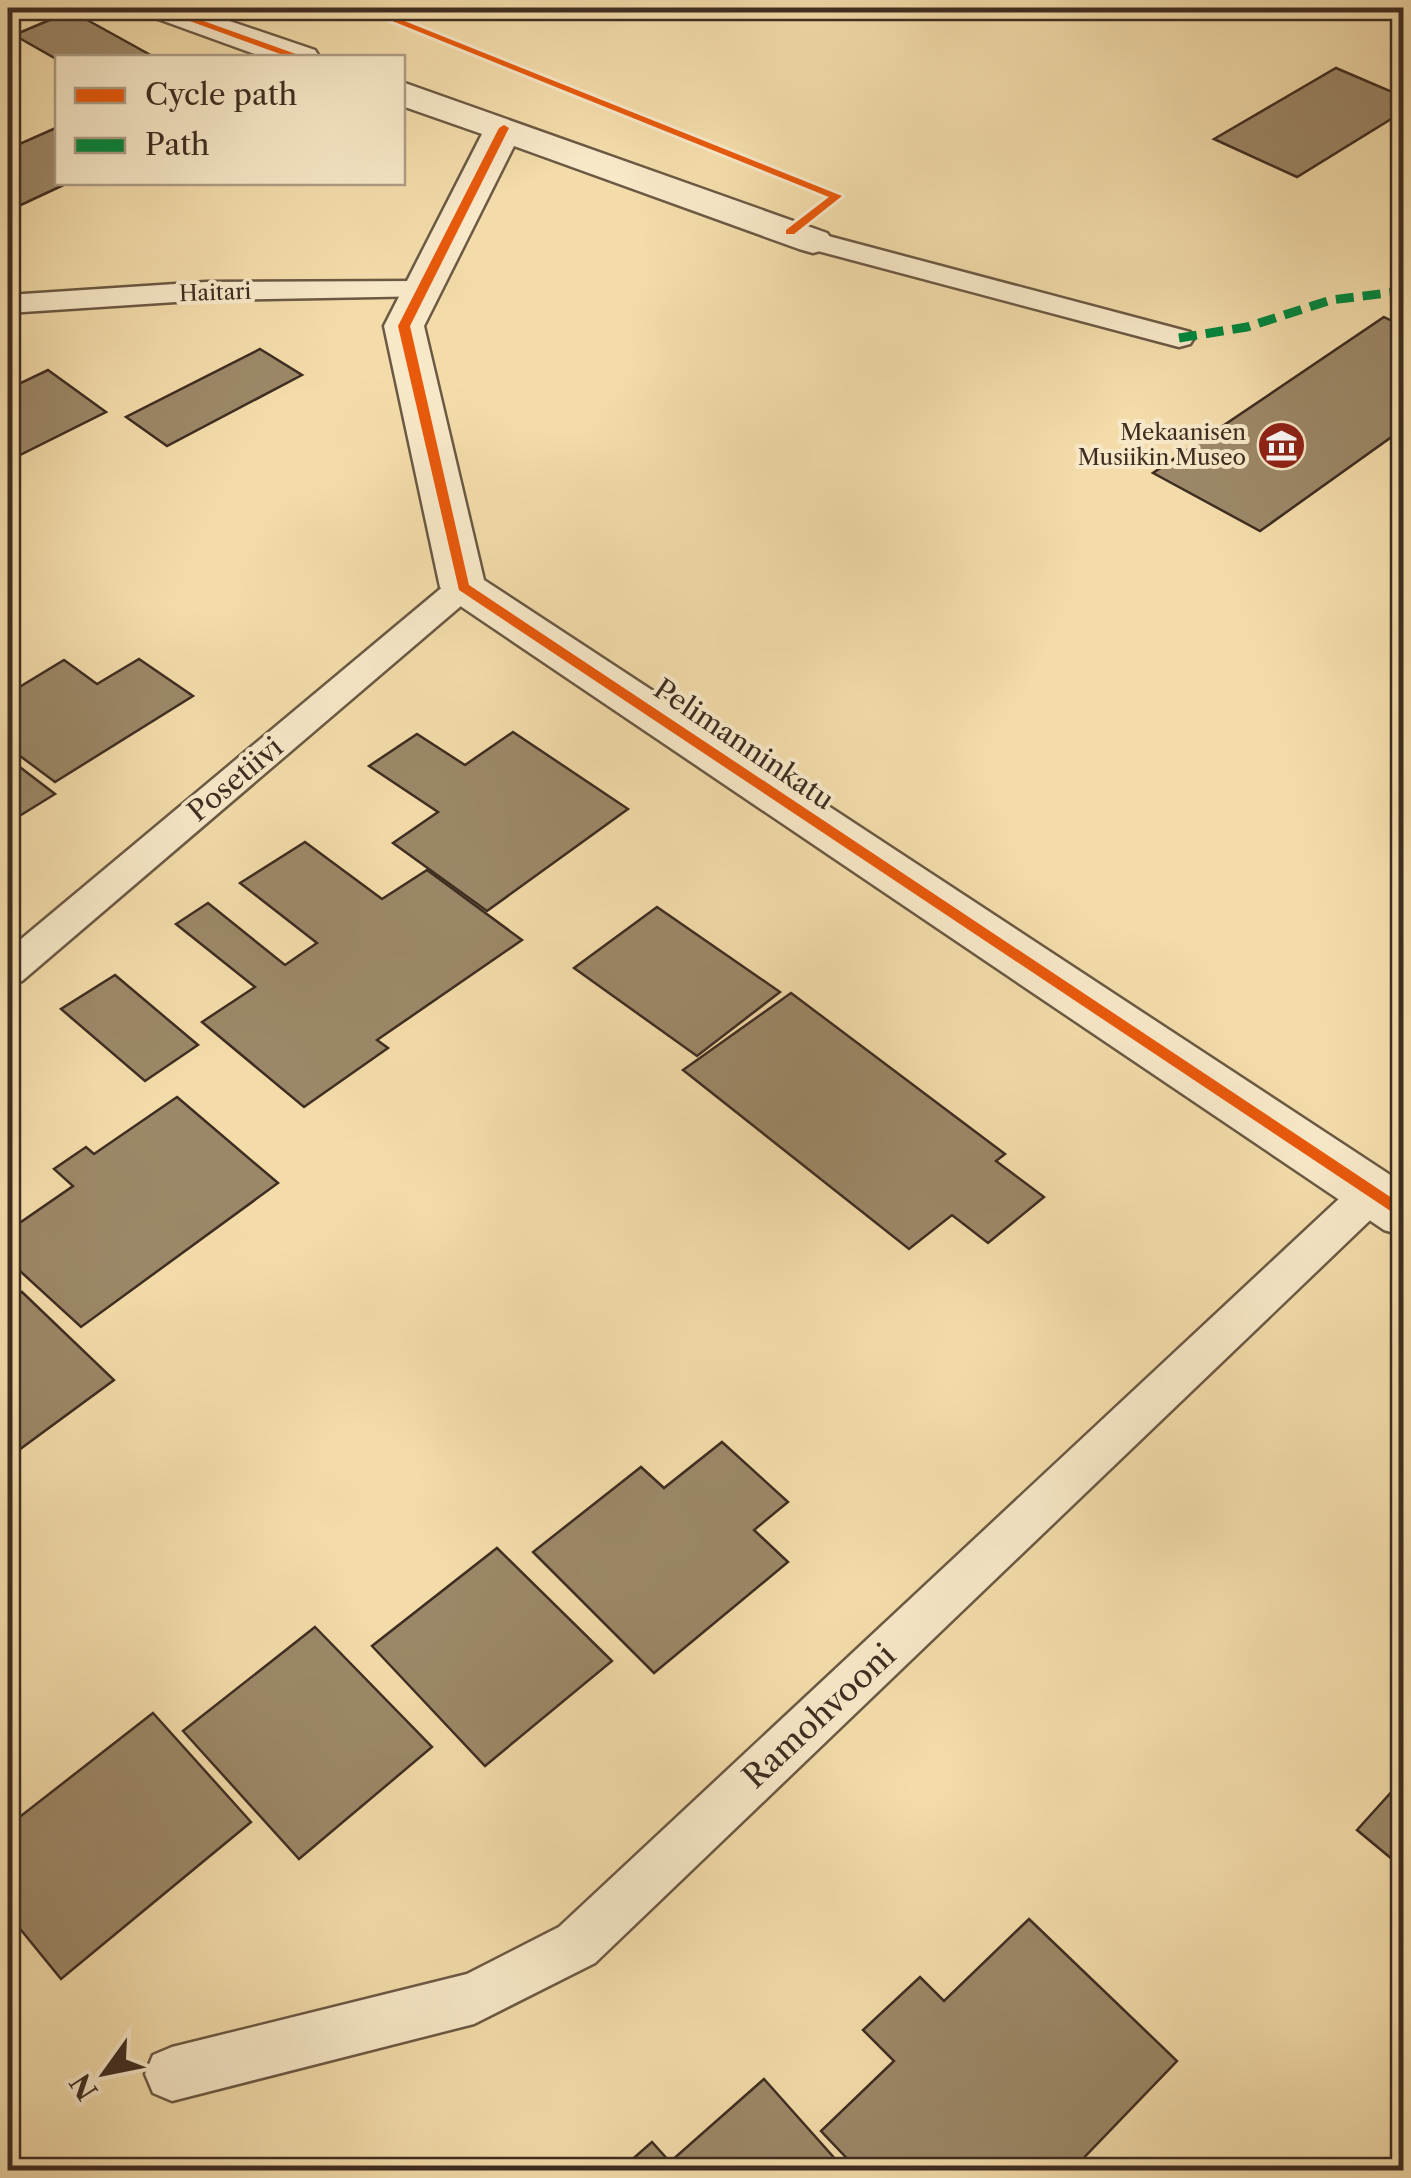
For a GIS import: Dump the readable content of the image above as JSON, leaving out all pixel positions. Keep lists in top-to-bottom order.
{
  "streets": {
    "street": ["Pelimanninkatu"],
    "lane": ["Haitari", "Posetiivi", "Ramohvooni"]
  },
  "crossings": [
    ["Pelimanninkatu", "Posetiivi"],
    ["Pelimanninkatu", "Ramohvooni"]
  ],
  "places": {
    "museum": ["Mekaanisen Musiikin Museo"]
  },
  "legend": ["Cycle path", "Path"],
  "north": "bottom left"
}
